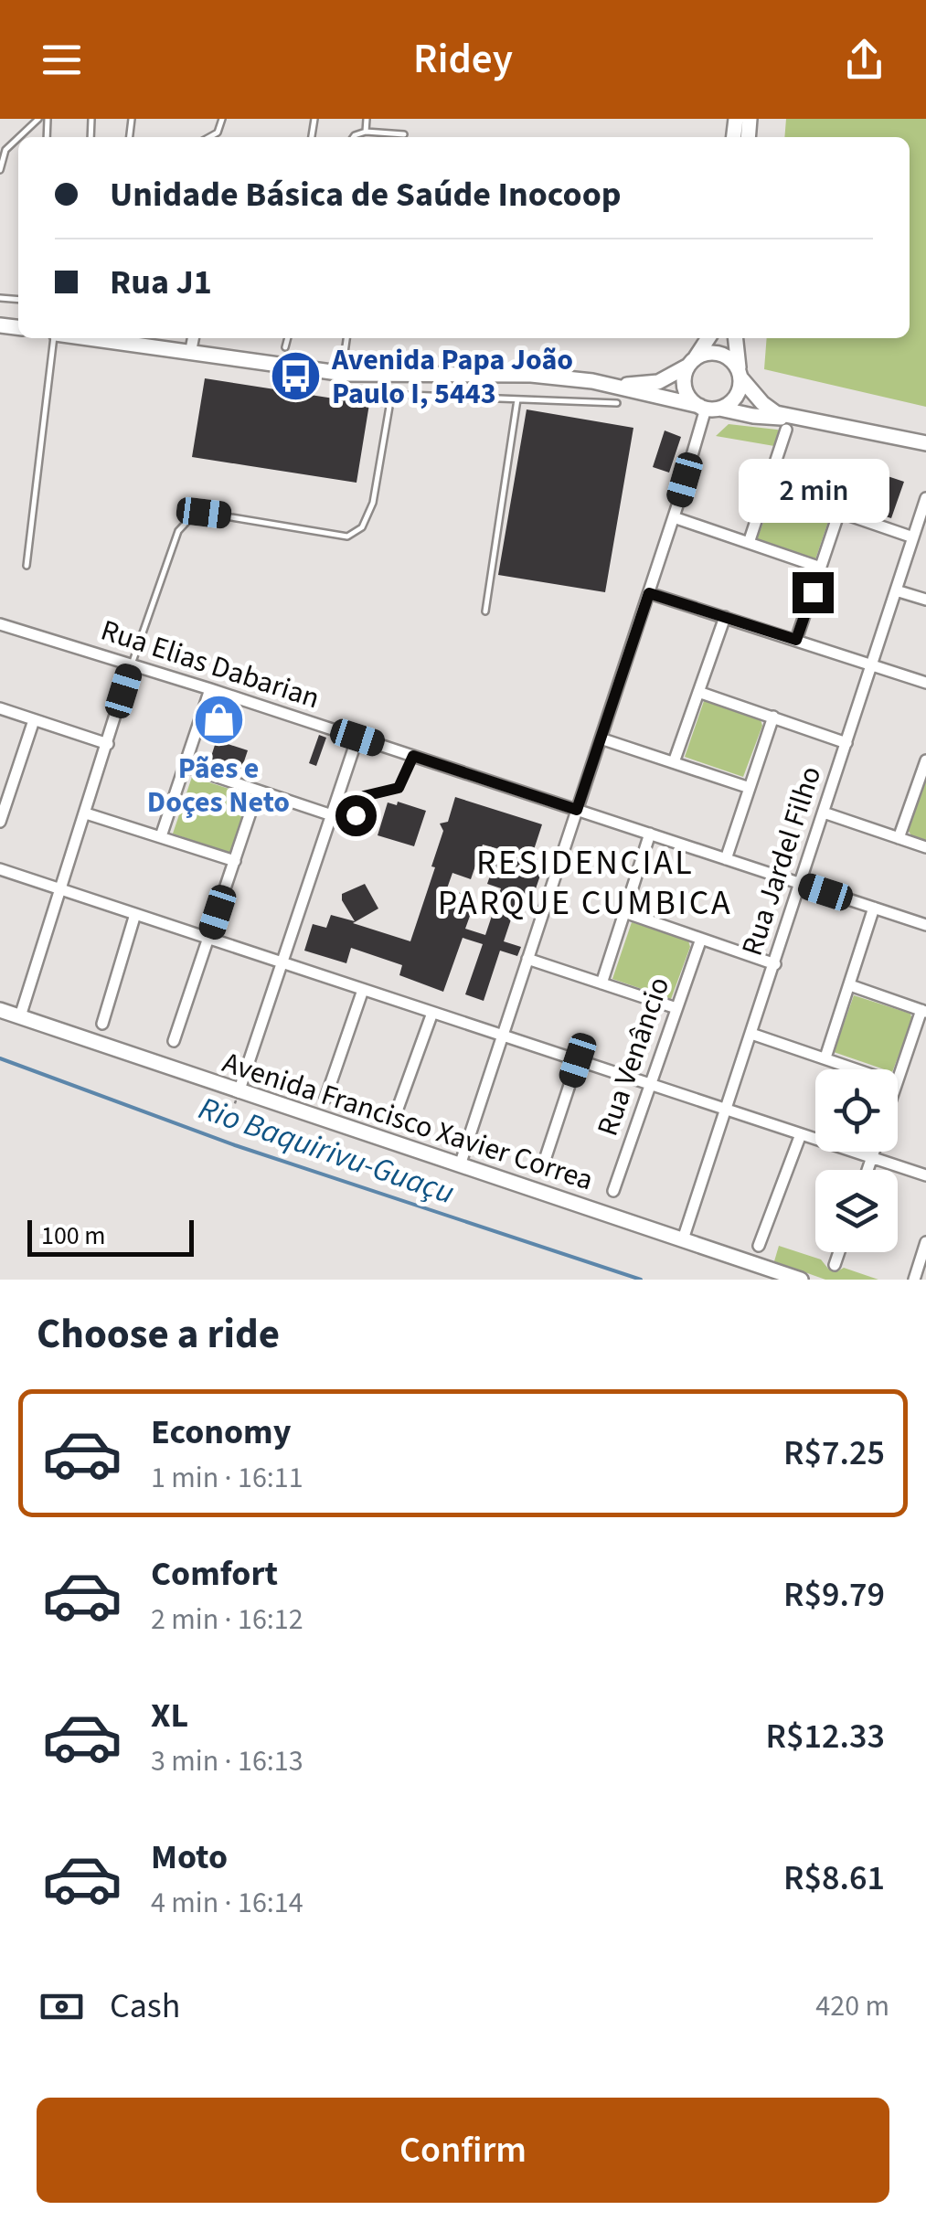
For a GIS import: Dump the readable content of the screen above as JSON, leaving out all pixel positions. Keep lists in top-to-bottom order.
{
  "streets": {
    "main road": ["Avenida Francisco Xavier Correa"],
    "street": ["Rua Elias Dabarian", "Rua Jardel Filho", "Rua Venâncio"]
  },
  "crossings": [
    ["Rua Elias Dabarian", "Rua Jardel Filho"],
    ["Rua Jardel Filho", "Avenida Francisco Xavier Correa"]
  ],
  "districts": ["RESIDENCIAL PARQUE CUMBICA"],
  "water": ["Rio Baquirivu-Guaçu"],
  "places": {
    "bus stop": ["Avenida Papa João Paulo I, 5443"],
    "shop": ["Pães e Doçes Neto"]
  },
  "scale_bar": "100 m",
  "page": {
    "header": "Ridey",
    "banner": ["Unidade Básica de Saúde Inocoop", "Rua J1"],
    "bubble": "2 min",
    "scale": "100 m",
    "heading": "Choose a ride",
    "list": [
      {
        "name": "Economy",
        "note": "1 min · 16:11",
        "value": "R$7.25"
      },
      {
        "name": "Comfort",
        "note": "2 min · 16:12",
        "value": "R$9.79"
      },
      {
        "name": "XL",
        "note": "3 min · 16:13",
        "value": "R$12.33"
      },
      {
        "name": "Moto",
        "note": "4 min · 16:14",
        "value": "R$8.61"
      }
    ],
    "pay": ["Cash", "420 m"],
    "buttons": "Confirm"
  }
}
